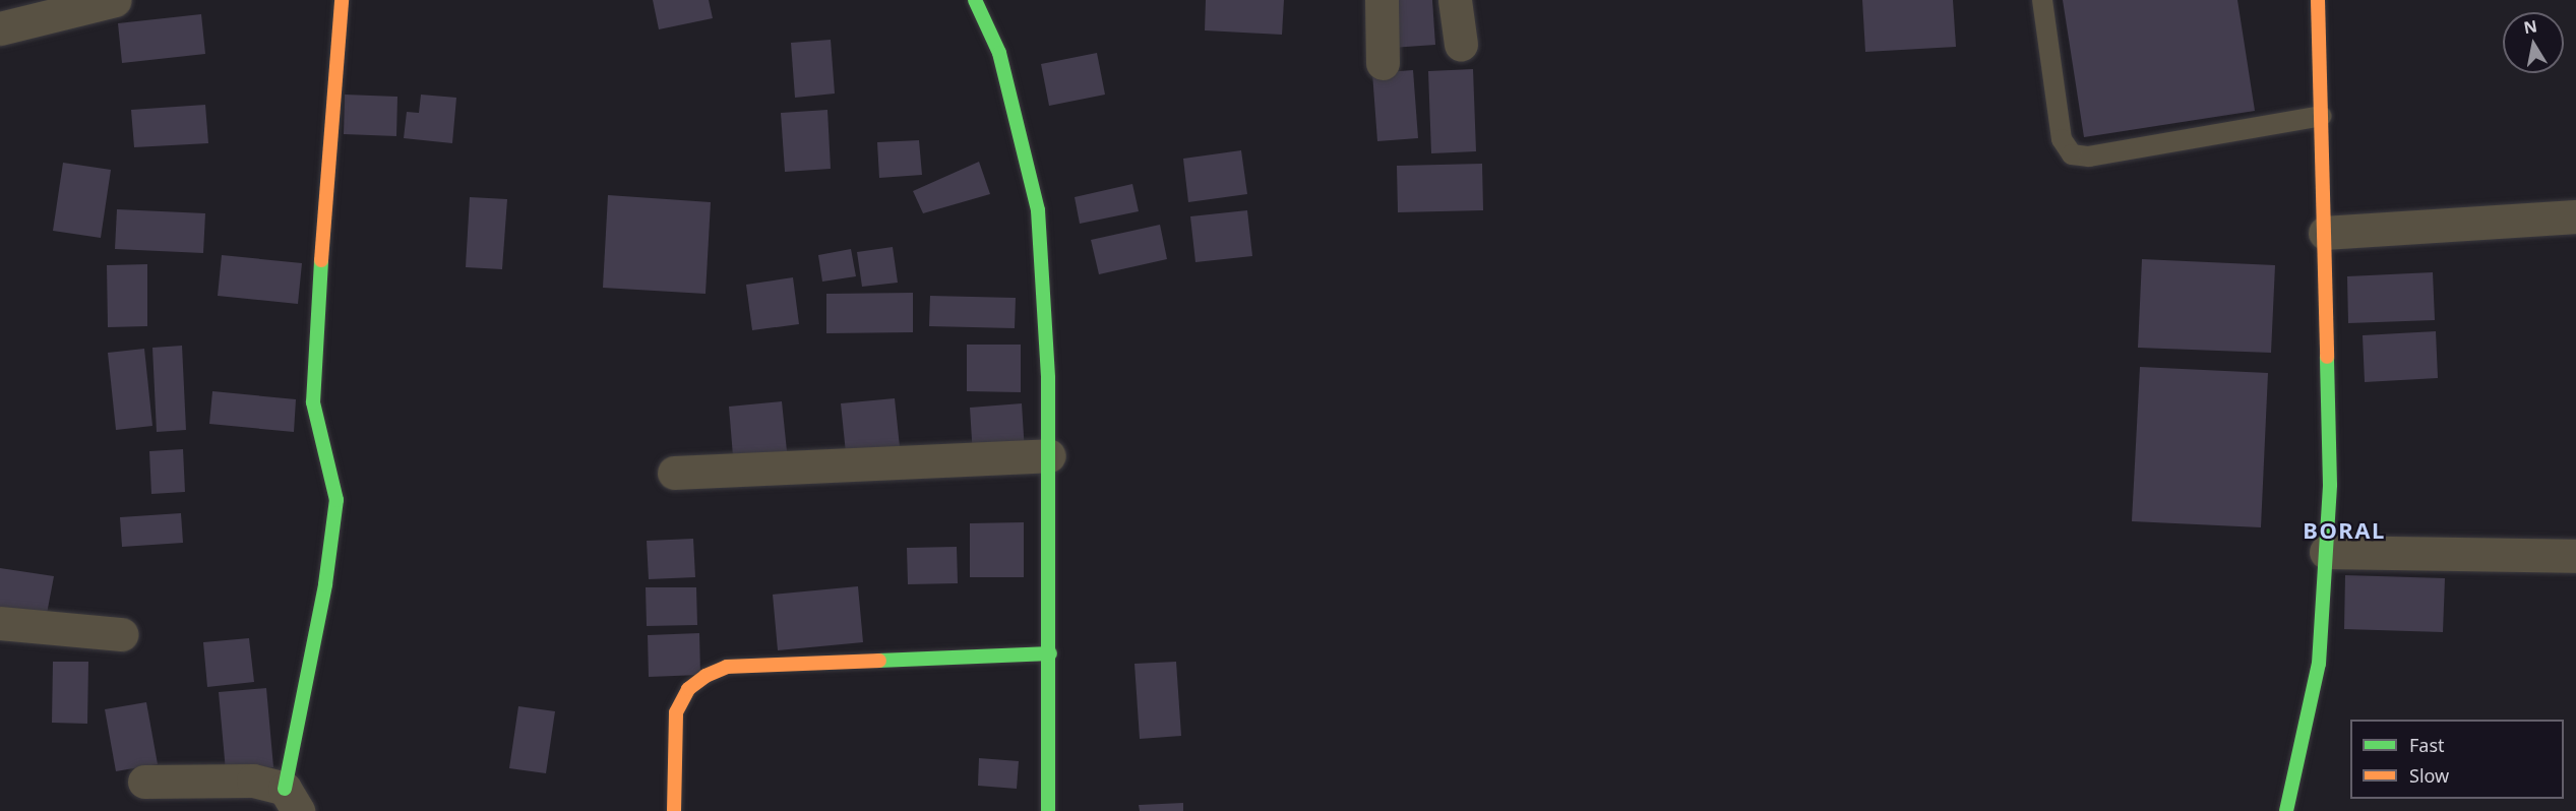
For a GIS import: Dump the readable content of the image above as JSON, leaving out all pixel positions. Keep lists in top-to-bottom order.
{
  "districts": ["BORAL"],
  "legend": ["Fast", "Slow"],
  "north": "top"
}
